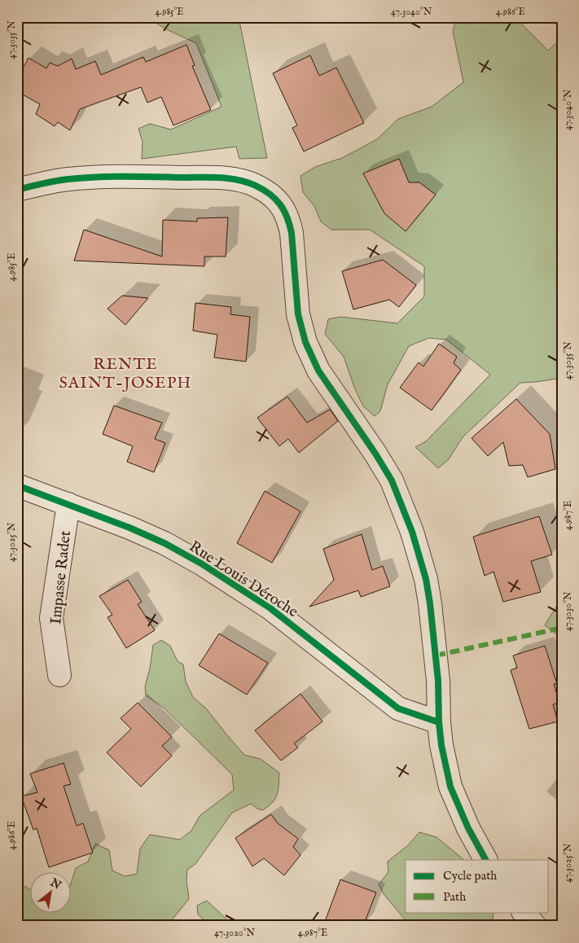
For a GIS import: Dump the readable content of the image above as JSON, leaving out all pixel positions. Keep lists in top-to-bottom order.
{
  "streets": {
    "street": ["Impasse Radet", "Rue Louis Déroche"]
  },
  "crossings": [
    ["Impasse Radet", "Rue Louis Déroche"]
  ],
  "districts": ["RENTE SAINT-JOSEPH"],
  "legend": ["Cycle path", "Path"],
  "north": "top right",
  "coordinates": [
    "4.985°E",
    "47.3040°N",
    "4.986°E",
    "47.3035°N",
    "4.987°E",
    "47.3025°N",
    "47.3030°N",
    "47.3020°N"
  ]
}
